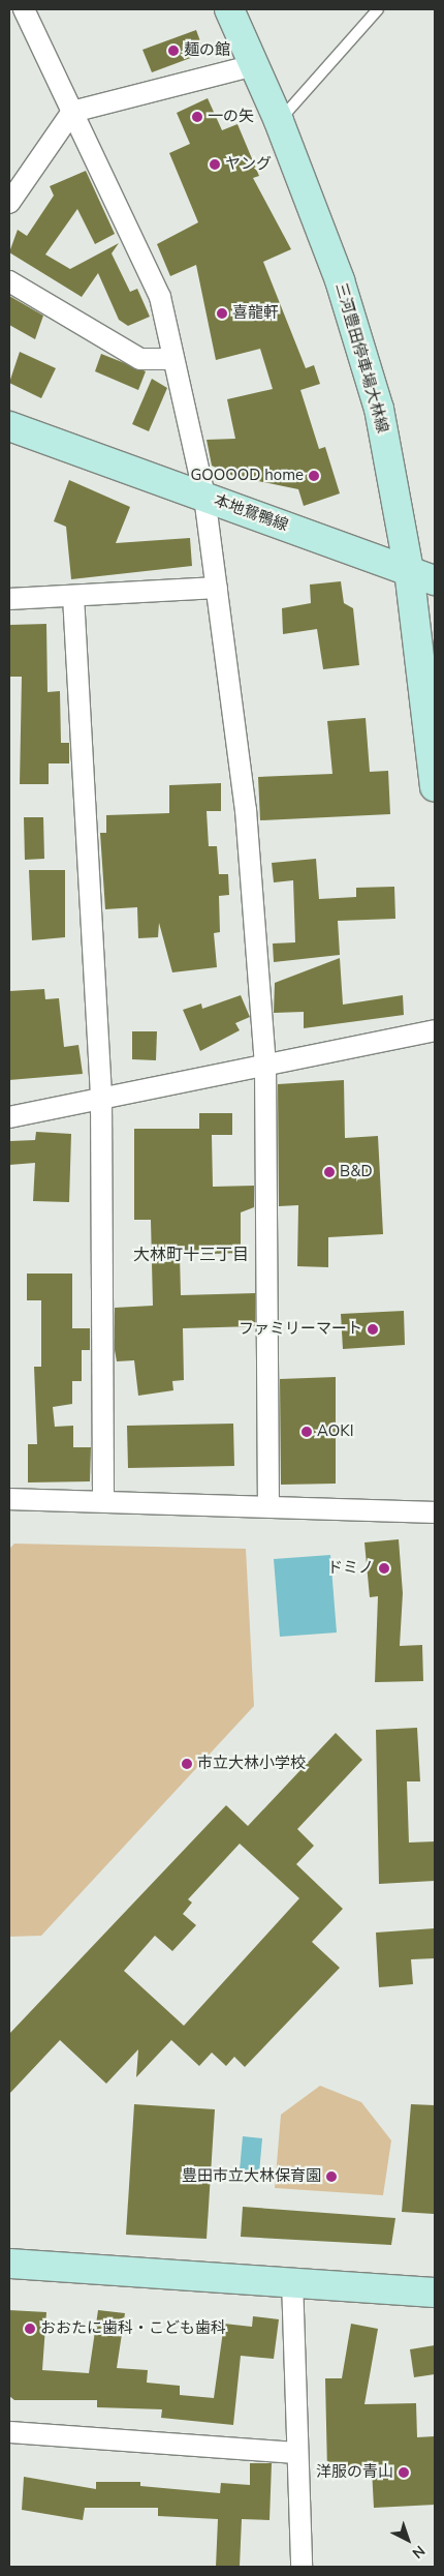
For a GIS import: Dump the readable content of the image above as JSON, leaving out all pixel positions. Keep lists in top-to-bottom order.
{
  "streets": {
    "main road": ["三河豊田停車場大林線", "本地鴛鴨線"]
  },
  "crossings": [
    ["三河豊田停車場大林線", "本地鴛鴨線"]
  ],
  "districts": ["大林町十三丁目"],
  "places": [
    "麺の館",
    "一の矢",
    "ヤング",
    "喜龍軒",
    "GOOOOD home",
    "B&D",
    "ファミリーマート",
    "AOKI",
    "ドミノ",
    "市立大林小学校",
    "豊田市立大林保育園",
    "おおたに歯科・こども歯科",
    "洋服の青山"
  ],
  "north": "bottom right"
}
